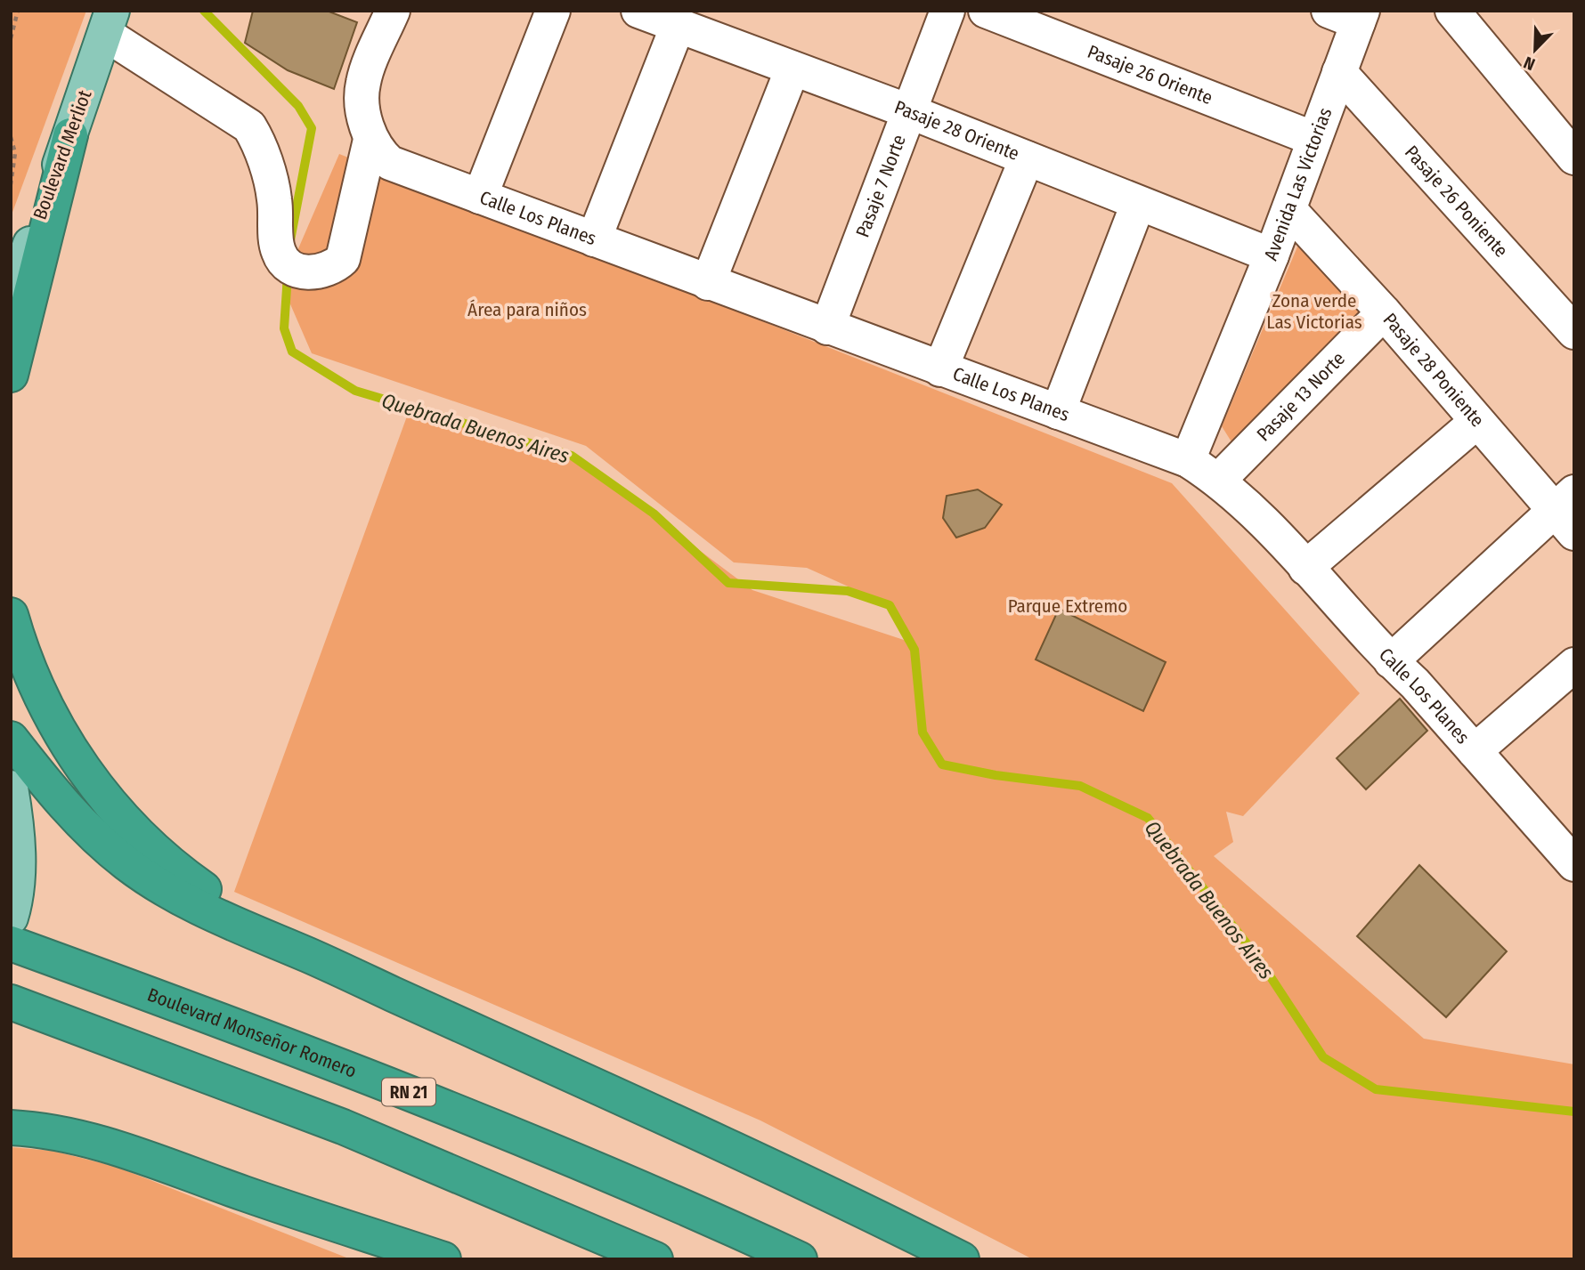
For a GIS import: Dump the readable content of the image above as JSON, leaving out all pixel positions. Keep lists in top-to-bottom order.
{
  "streets": {
    "highway": ["Boulevard Monseñor Romero", "RN 21"],
    "main road": ["Boulevard Merliot"],
    "street": [
      "Pasaje 26 Oriente",
      "Pasaje 28 Oriente",
      "Avenida Las Victorias",
      "Pasaje 7 Norte",
      "Pasaje 26 Poniente",
      "Calle Los Planes",
      "Pasaje 28 Poniente",
      "Pasaje 13 Norte"
    ]
  },
  "crossings": [
    ["Pasaje 26 Oriente", "Avenida Las Victorias"],
    ["Pasaje 28 Oriente", "Avenida Las Victorias"],
    ["Pasaje 28 Oriente", "Pasaje 7 Norte"],
    ["Avenida Las Victorias", "Pasaje 26 Poniente"],
    ["Avenida Las Victorias", "Calle Los Planes"],
    ["Avenida Las Victorias", "Pasaje 28 Poniente"],
    ["Pasaje 7 Norte", "Calle Los Planes"],
    ["Calle Los Planes", "Pasaje 13 Norte"],
    ["Pasaje 28 Poniente", "Pasaje 13 Norte"]
  ],
  "water": ["Quebrada Buenos Aires"],
  "parks": ["Zona verde Las Victorias", "Área para niños", "Parque Extremo"],
  "north": "bottom left"
}
